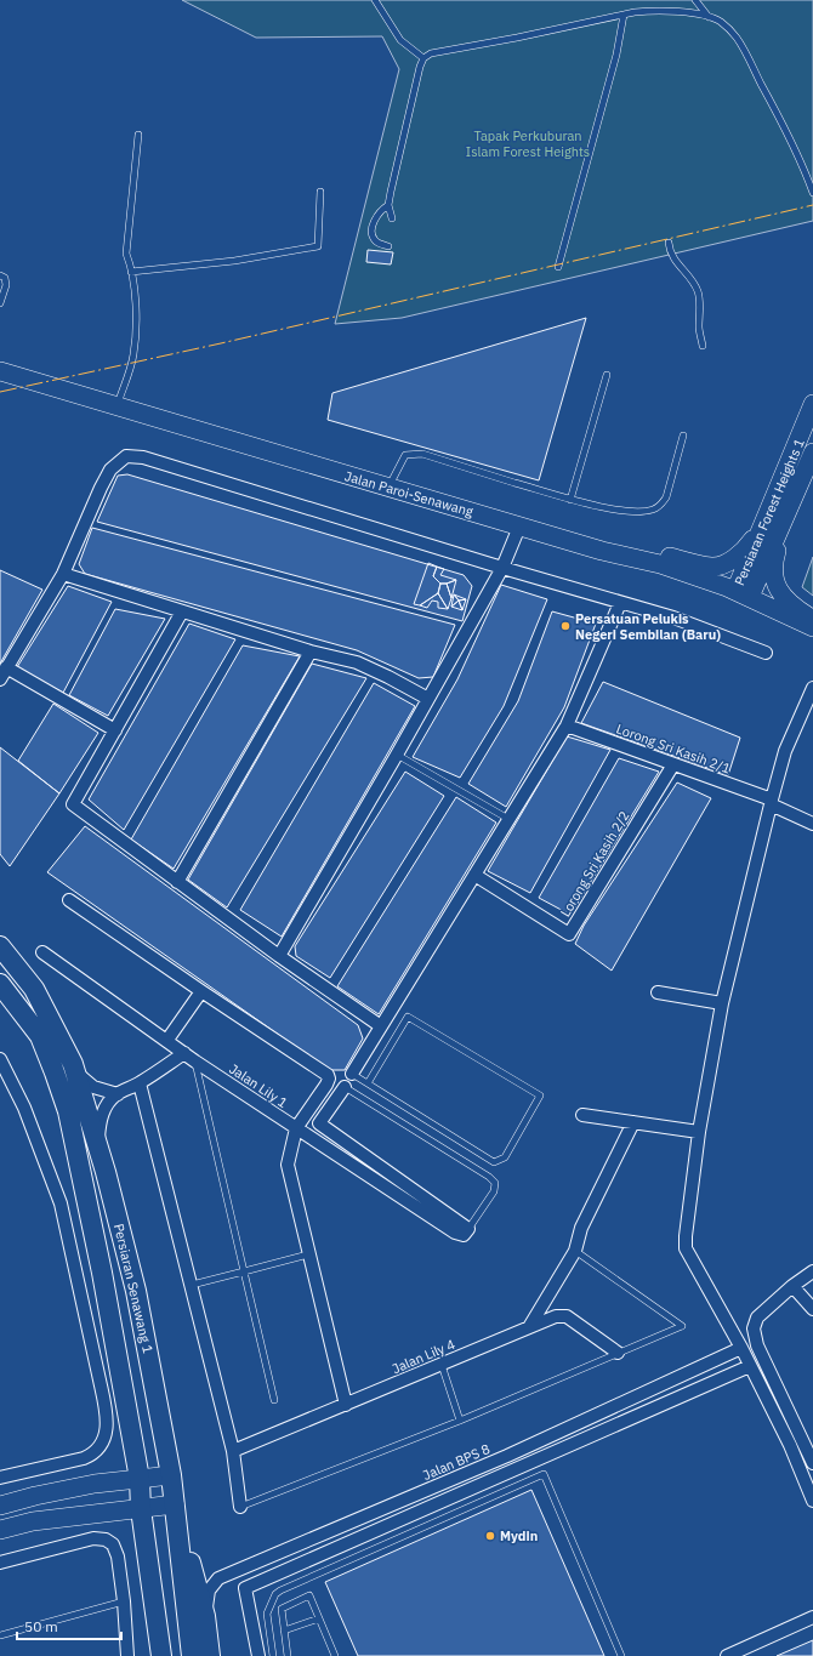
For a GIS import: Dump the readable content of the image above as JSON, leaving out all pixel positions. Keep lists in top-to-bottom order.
{
  "streets": {
    "main road": ["Jalan Paroi-Senawang", "Persiaran Forest Heights 1", "Persiaran Senawang 1"],
    "street": [
      "Lorong Sri Kasih 2/1",
      "Lorong Sri Kasih 2/2",
      "Jalan Lily 1",
      "Jalan Lily 4",
      "Jalan BPS 8"
    ]
  },
  "crossings": [
    ["Jalan Paroi-Senawang", "Persiaran Forest Heights 1"],
    ["Lorong Sri Kasih 2/1", "Lorong Sri Kasih 2/2"]
  ],
  "parks": ["Tapak Perkuburan Islam Forest Heights"],
  "places": ["Persatuan Pelukis Negeri Sembilan (Baru)", "Mydin"],
  "scale_bar": "50 m"
}
